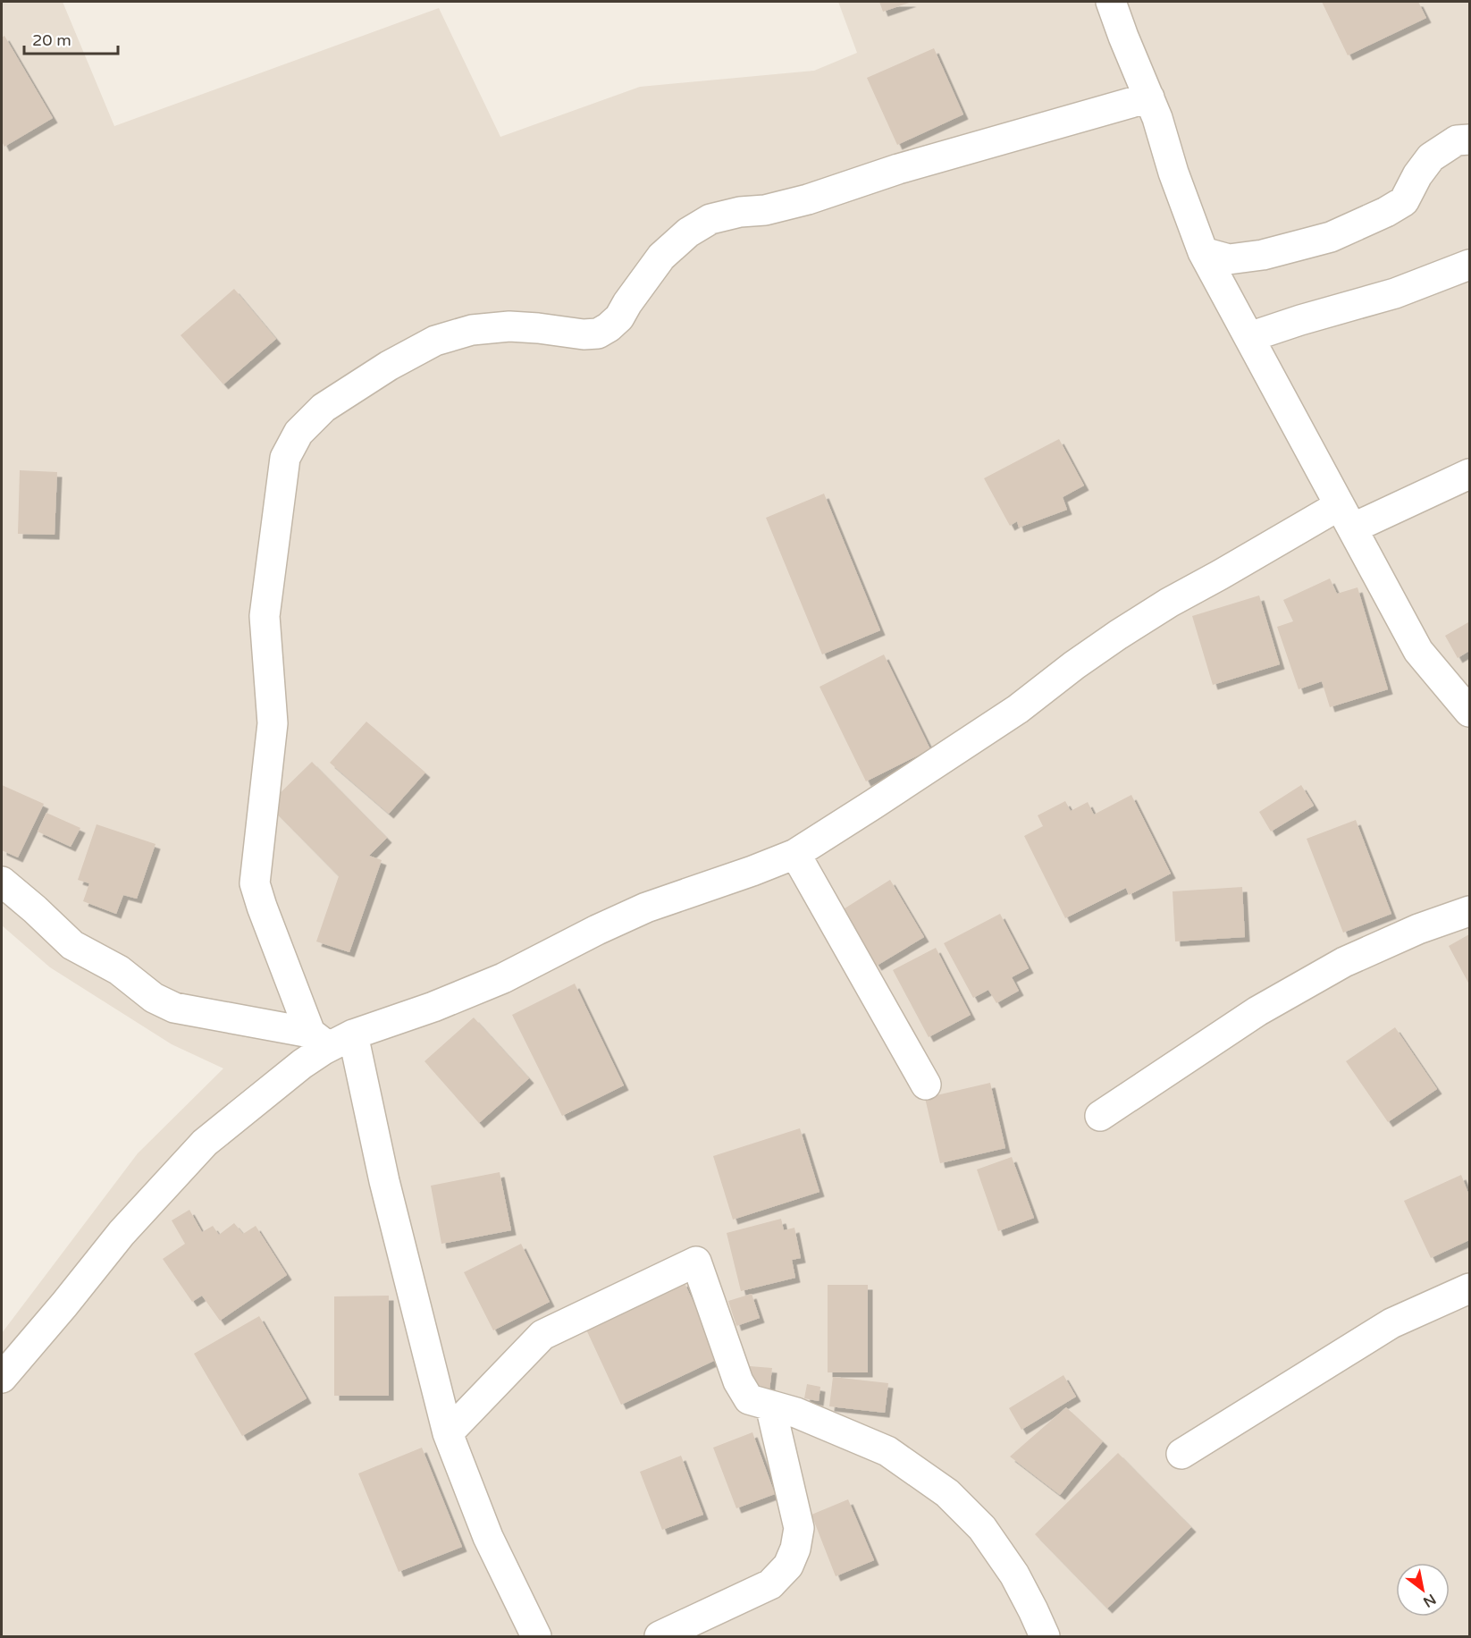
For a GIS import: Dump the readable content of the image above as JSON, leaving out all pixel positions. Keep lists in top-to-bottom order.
{
  "scale_bar": "20 m",
  "north": "bottom right"
}
